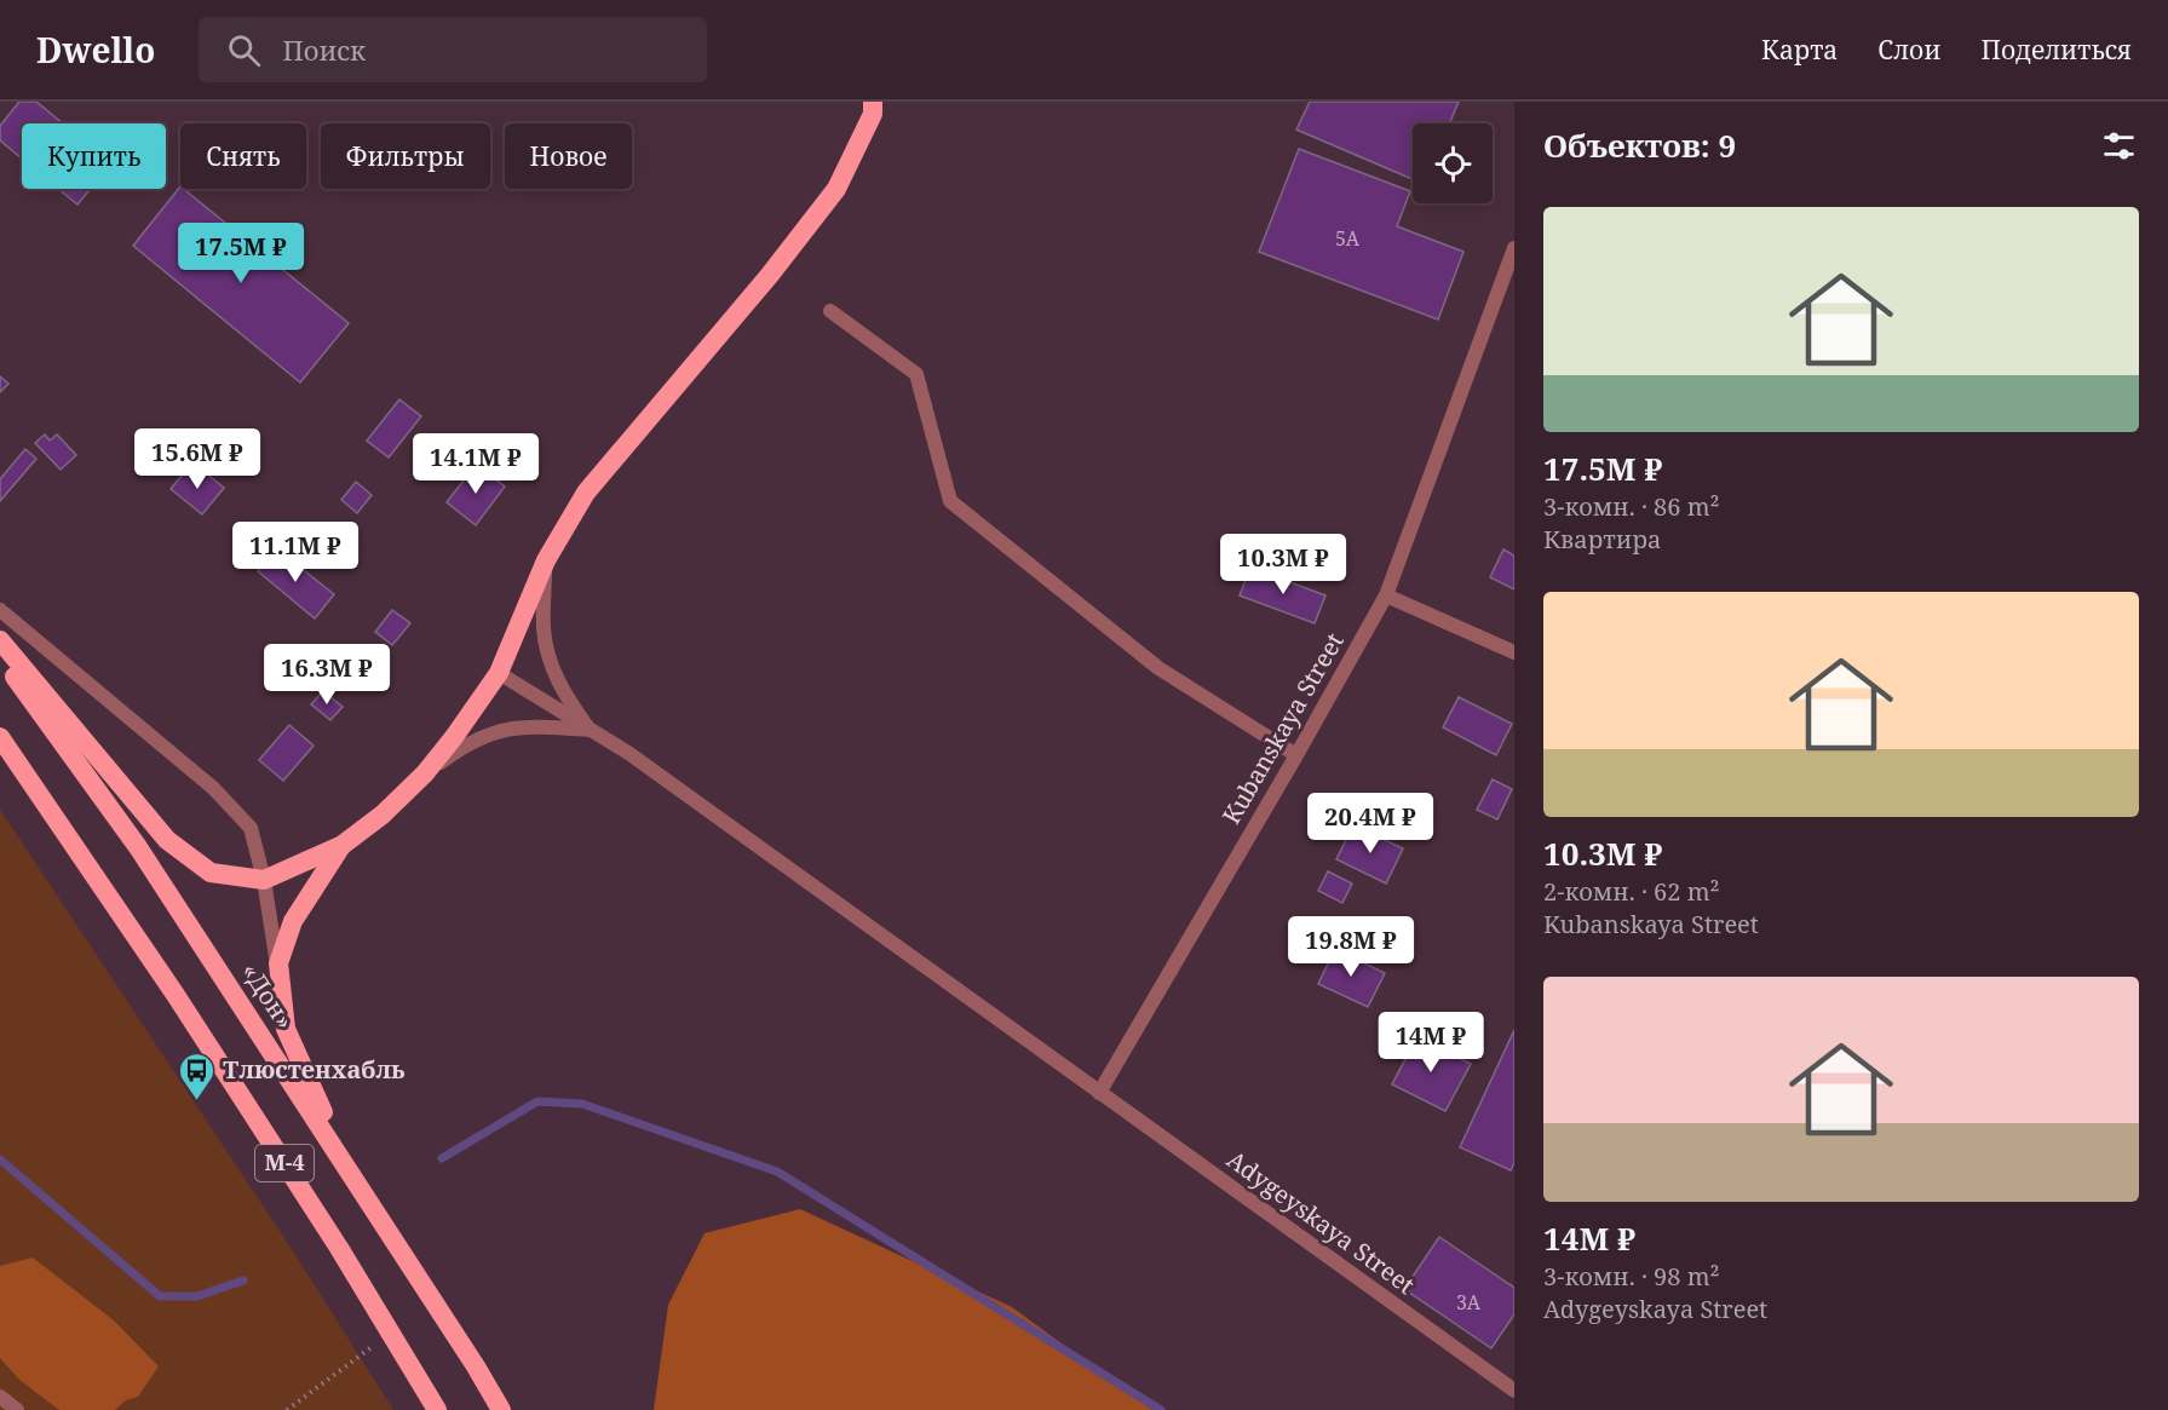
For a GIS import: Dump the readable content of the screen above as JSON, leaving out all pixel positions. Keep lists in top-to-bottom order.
{
  "streets": {
    "highway": ["«Дон»", "М-4"],
    "street": ["Kubanskaya Street", "Adygeyskaya Street"]
  },
  "crossings": [
    ["Kubanskaya Street", "Adygeyskaya Street"]
  ],
  "places": {
    "bus stop": ["Тлюстенхабль"]
  },
  "house_numbers": ["5А", "3А"],
  "page": {
    "header": "Dwello",
    "search": "Поиск",
    "nav": ["Карта", "Слои", "Поделиться"],
    "heading": "Объектов: 9",
    "chip": [
      "Купить",
      "Снять",
      "Фильтры",
      "Новое"
    ],
    "list": [
      {
        "name": "17.5M ₽",
        "note": "3-комн. · 86 m² · Квартира"
      },
      {
        "name": "10.3M ₽",
        "note": "2-комн. · 62 m² · Kubanskaya Street"
      },
      {
        "name": "14M ₽",
        "note": "3-комн. · 98 m² · Adygeyskaya Street"
      }
    ],
    "price": [
      "17.5M ₽",
      "15.6M ₽",
      "14.1M ₽",
      "11.1M ₽",
      "10.3M ₽",
      "16.3M ₽",
      "20.4M ₽",
      "19.8M ₽",
      "14M ₽"
    ]
  }
}
